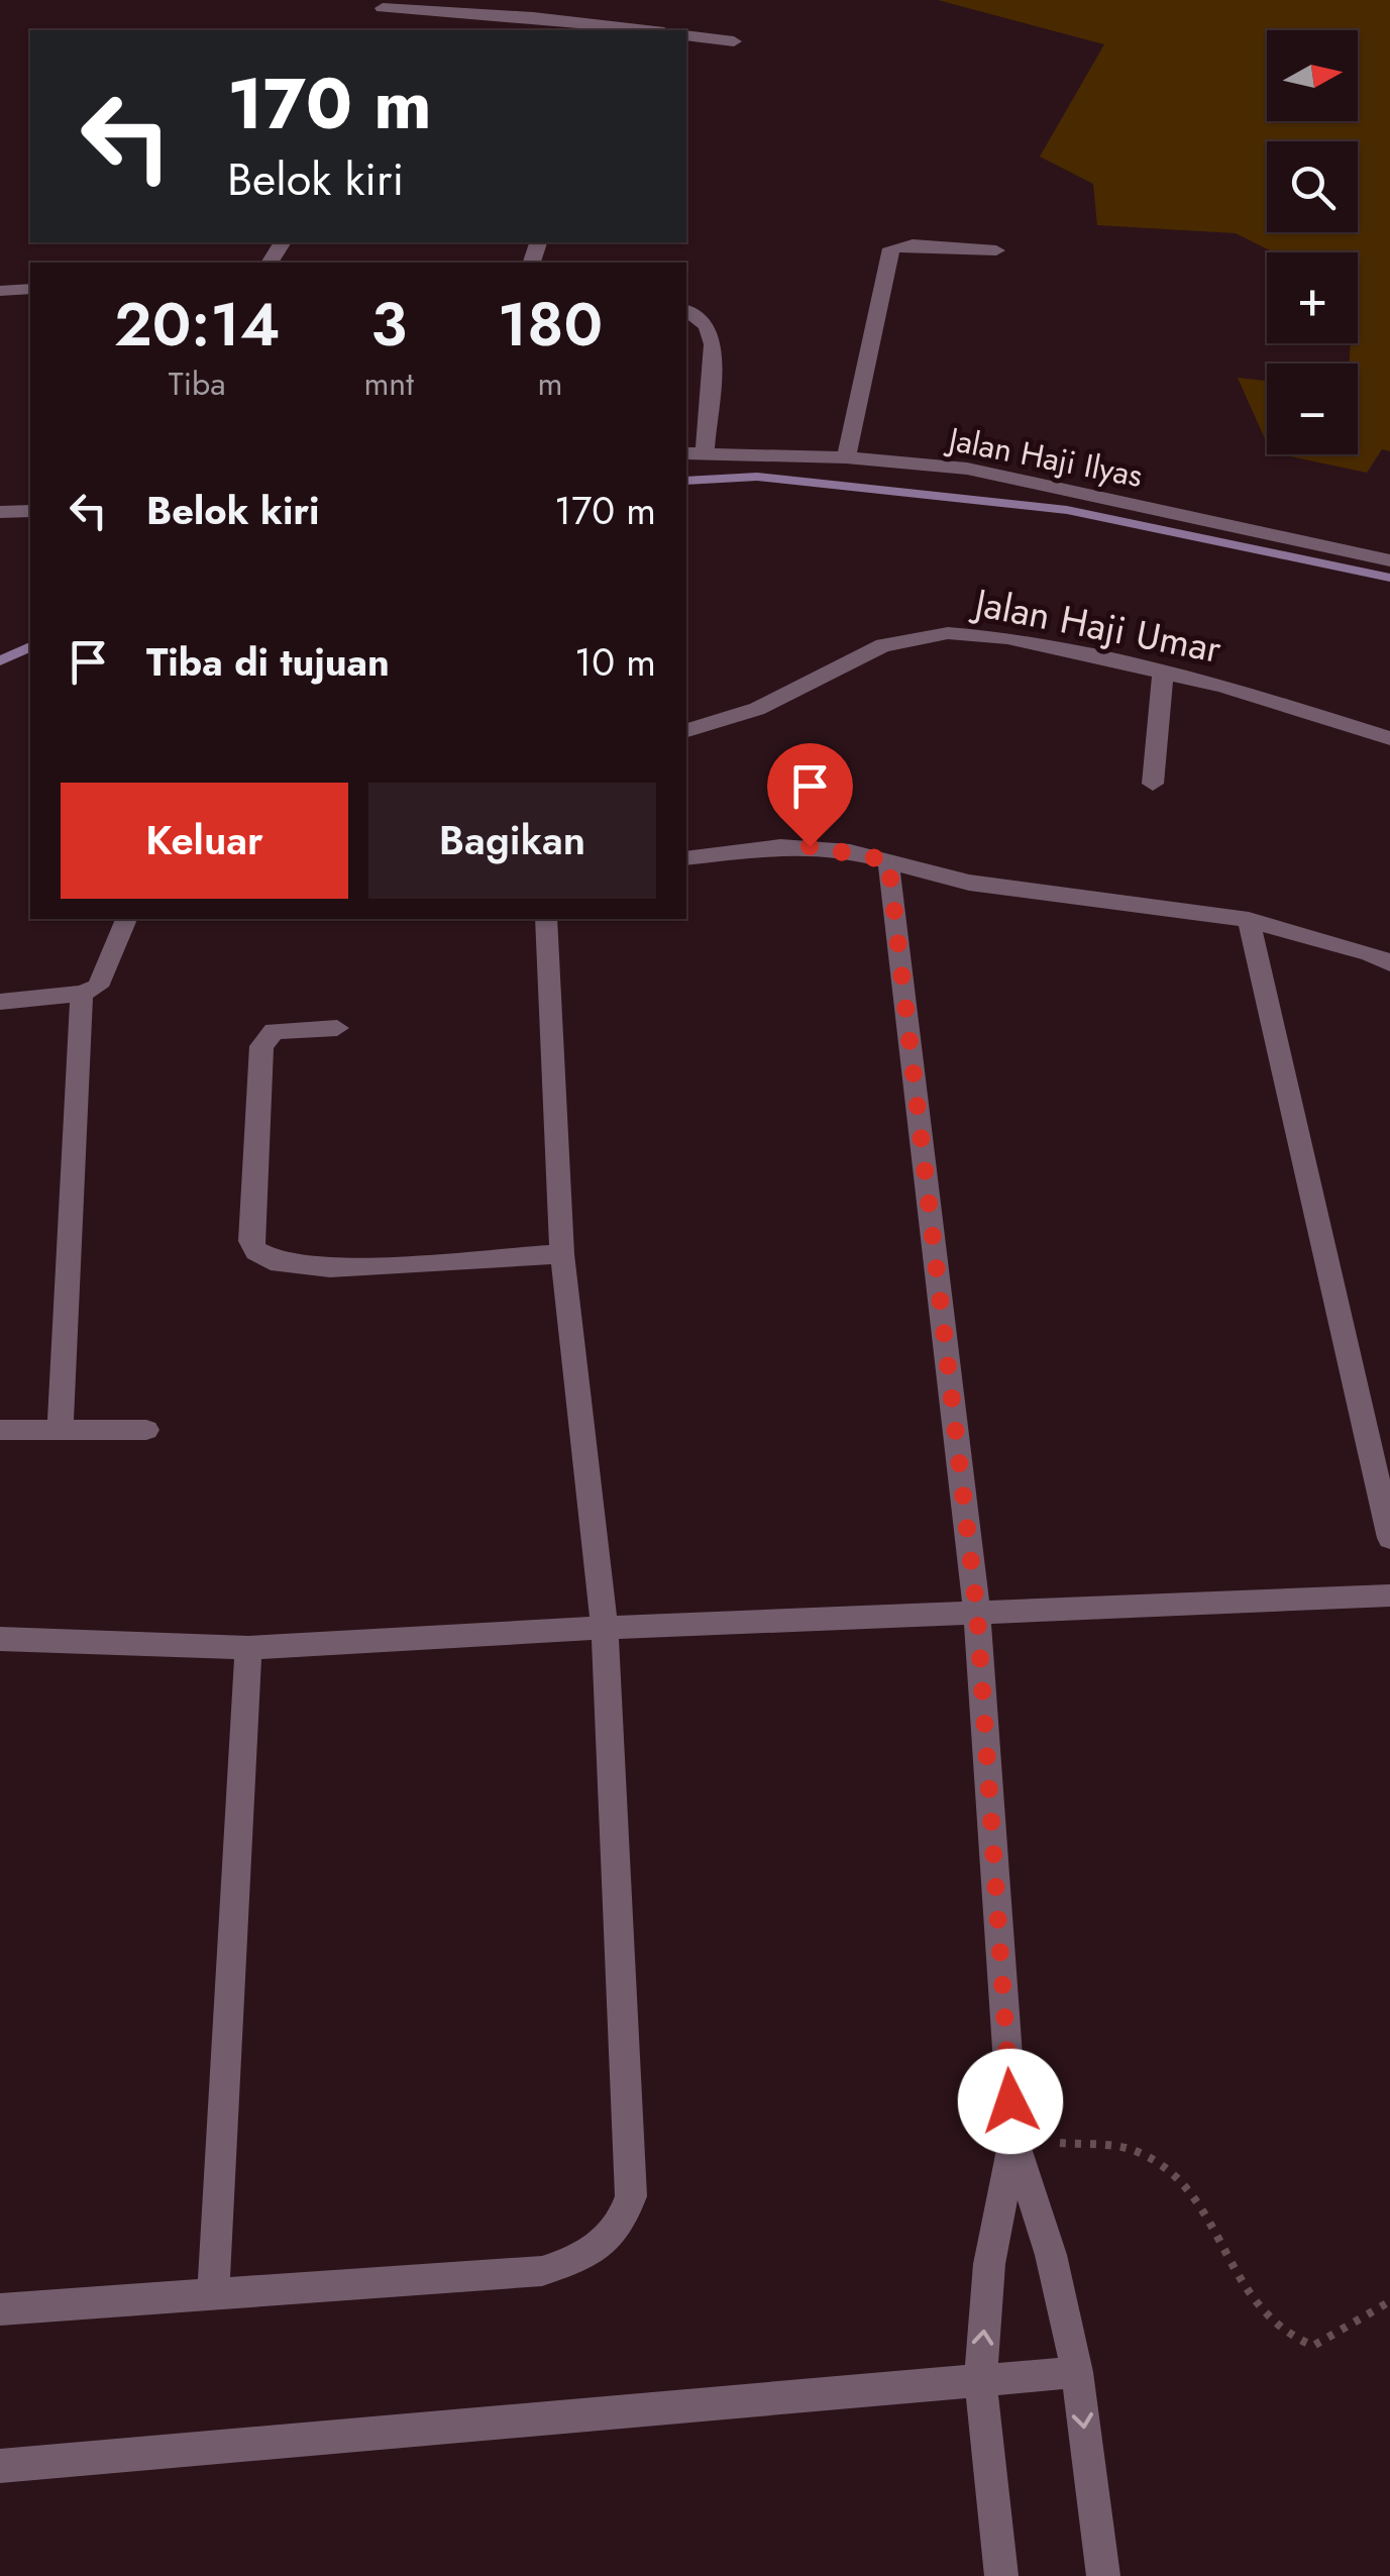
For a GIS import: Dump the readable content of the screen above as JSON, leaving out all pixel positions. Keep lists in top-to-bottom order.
{
  "streets": {
    "street": ["Jalan Haji Ilyas", "Jalan Haji Umar"]
  },
  "north": "right",
  "page": {
    "map_buttons": ["+", "−"],
    "turn": ["170 m", "Belok kiri"],
    "eta": [
      "20:14",
      "Tiba",
      "3",
      "mnt",
      "180",
      "m"
    ],
    "list": [
      {
        "name": "Belok kiri",
        "value": "170 m"
      },
      {
        "name": "Tiba di tujuan",
        "value": "10 m"
      }
    ],
    "buttons": ["Keluar", "Bagikan"]
  }
}
